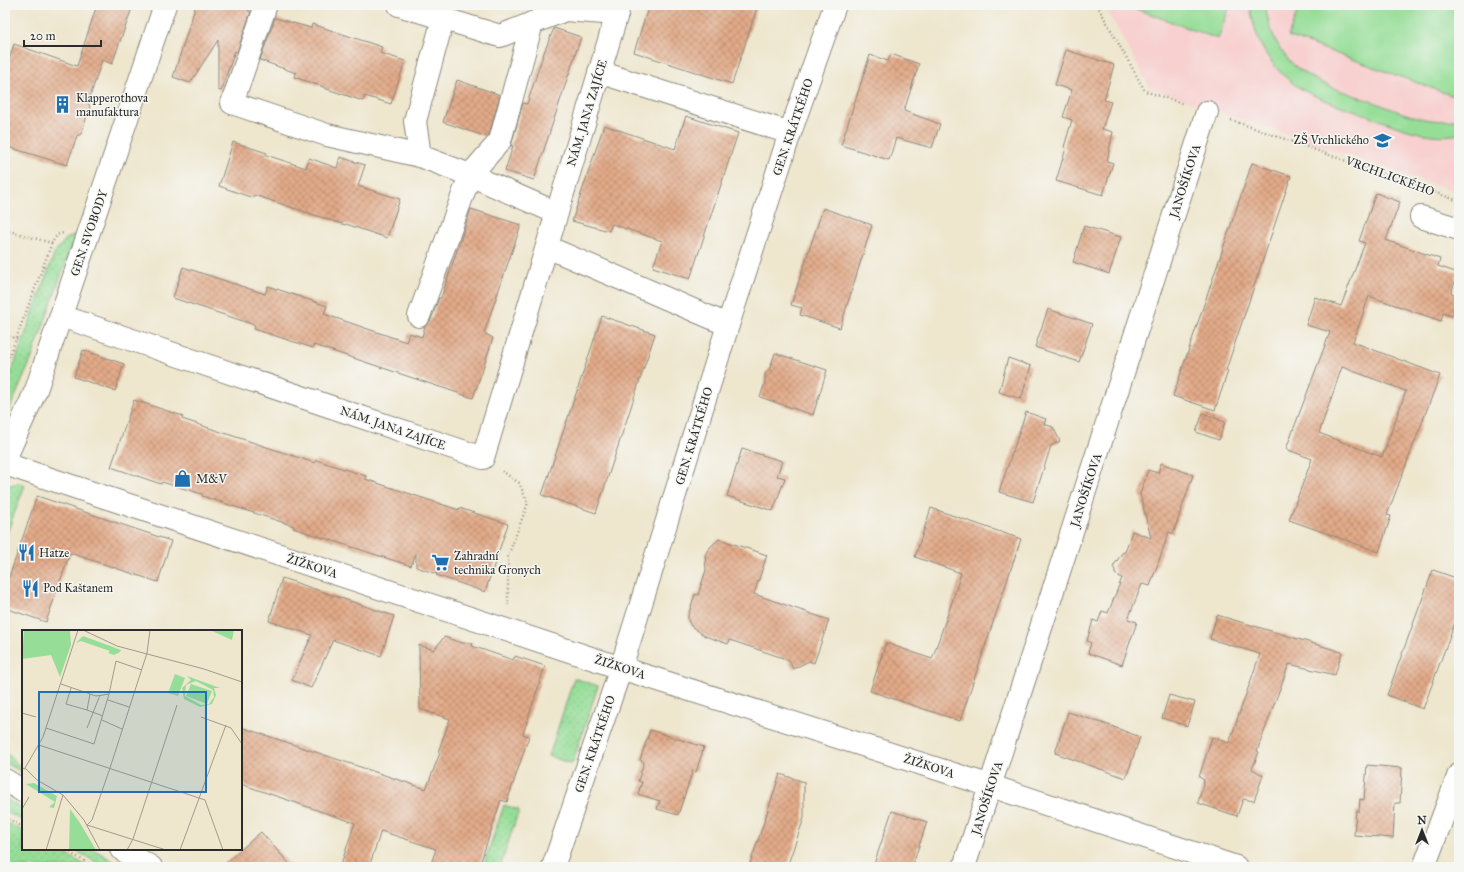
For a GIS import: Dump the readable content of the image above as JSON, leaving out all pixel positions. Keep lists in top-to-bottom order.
{
  "streets": {
    "street": [
      "NÁM. JANA ZAJÍCE",
      "GEN. KRÁTKÉHO",
      "JANOŠÍKOVA",
      "GEN. SVOBODY",
      "ŽIŽKOVA"
    ],
    "path": ["VRCHLICKÉHO"]
  },
  "crossings": [
    ["NÁM. JANA ZAJÍCE", "GEN. SVOBODY"],
    ["GEN. KRÁTKÉHO", "ŽIŽKOVA"],
    ["VRCHLICKÉHO", "JANOŠÍKOVA"],
    ["JANOŠÍKOVA", "ŽIŽKOVA"]
  ],
  "places": {
    "building": ["Klapperothova manufaktura"],
    "school or university": ["ZŠ Vrchlického"],
    "shop": ["M&V"],
    "restaurant": ["Hatze", "Pod Kaštanem"],
    "supermarket": ["Zahradní technika Gronych"]
  },
  "scale_bar": "20 m",
  "north": "top"
}
